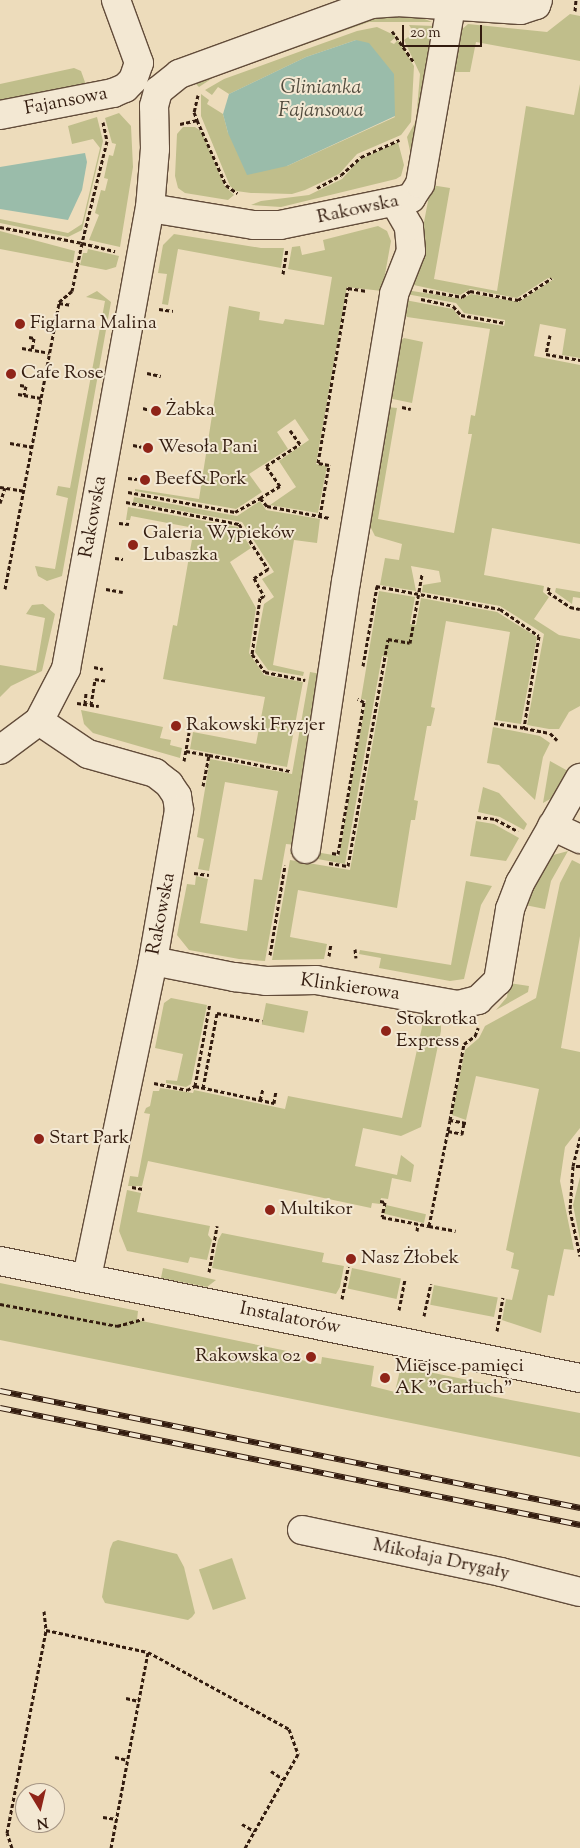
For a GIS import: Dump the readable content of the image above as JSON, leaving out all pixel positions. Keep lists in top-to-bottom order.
{
  "streets": {
    "street": [
      "Fajansowa",
      "Rakowska",
      "Klinkierowa",
      "Instalatorów",
      "Mikołaja Drygały"
    ]
  },
  "crossings": [
    ["Rakowska", "Klinkierowa"],
    ["Rakowska", "Instalatorów"]
  ],
  "water": ["Glinianka Fajansowa"],
  "places": [
    "Figlarna Malina",
    "Cafe Rose",
    "Żabka",
    "Wesoła Pani",
    "Beef&Pork",
    "Galeria Wypieków Lubaszka",
    "Rakowski Fryzjer",
    "Stokrotka Express",
    "Start Park",
    "Multikor",
    "Nasz Żłobek",
    "Rakowska 02",
    "Miejsce pamięci AK \"Garłuch\""
  ],
  "scale_bar": "20 m",
  "north": "bottom"
}
